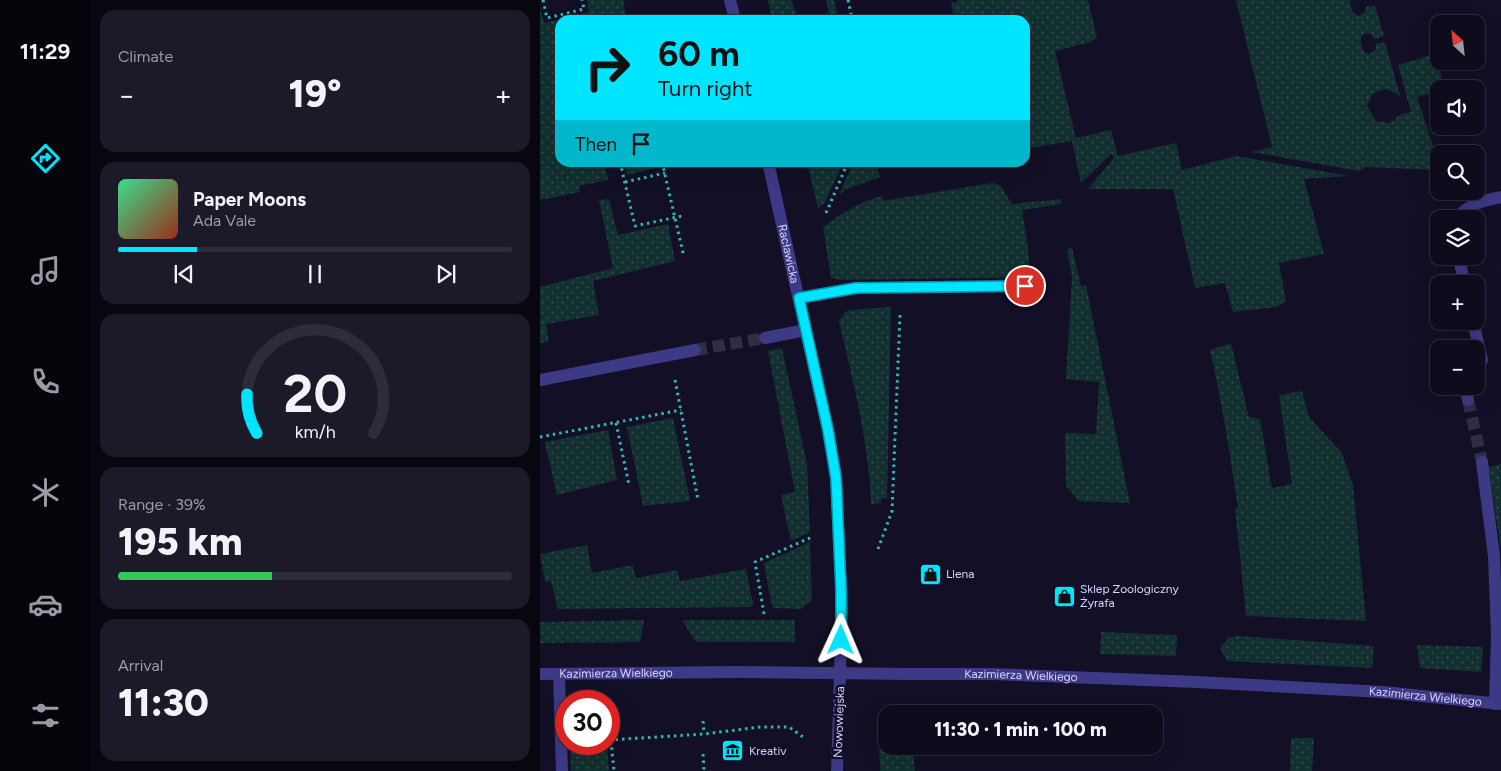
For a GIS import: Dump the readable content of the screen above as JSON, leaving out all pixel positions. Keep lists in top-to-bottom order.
{
  "streets": {
    "street": ["Racławicka", "Kazimierza Wielkiego", "Nowowiejska"]
  },
  "crossings": [
    ["Racławicka", "Kazimierza Wielkiego"],
    ["Racławicka", "Nowowiejska"],
    ["Kazimierza Wielkiego", "Nowowiejska"]
  ],
  "places": {
    "shop": ["Llena", "Sklep Zoologiczny Żyrafa"],
    "museum": ["Kreativ"]
  },
  "north": "top left",
  "page": {
    "tabs": "11:29",
    "tile": [
      "Climate",
      ["Range · 39%", "195 km"],
      ["Arrival", "11:30"]
    ],
    "map_buttons": ["+", "−"],
    "turn": ["60 m", "Turn right"],
    "heat": ["−", "19°", "+"],
    "then": "Then",
    "song": ["Paper Moons", "Ada Vale"],
    "limit": "30",
    "trip": "11:30 · 1 min · 100 m",
    "gauge": ["20", "km/h"]
  }
}
